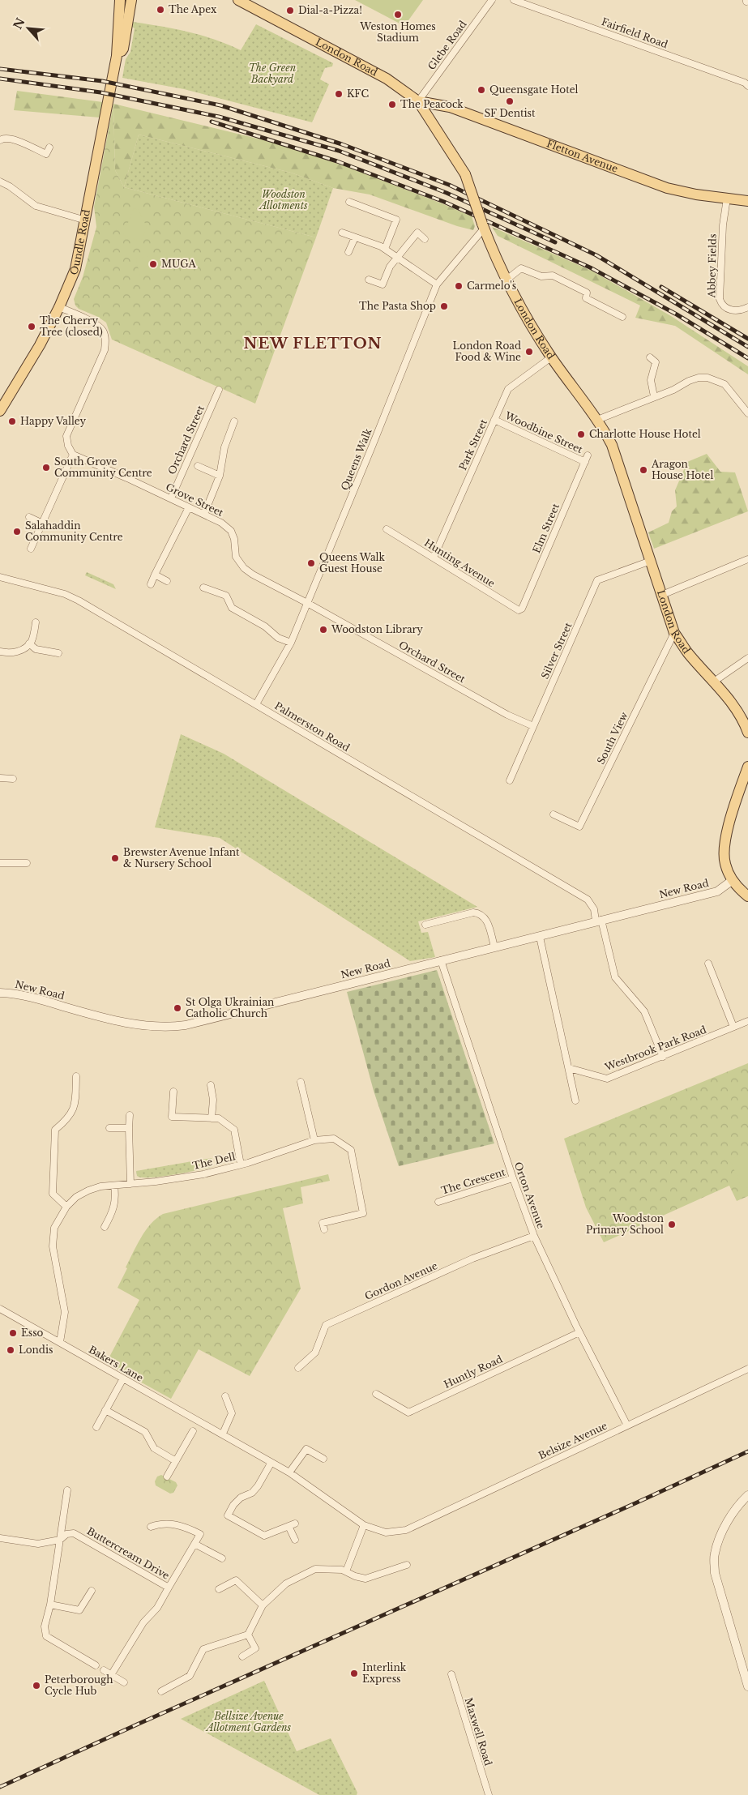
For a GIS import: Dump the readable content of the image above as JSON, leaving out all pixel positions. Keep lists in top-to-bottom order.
{
  "streets": {
    "main road": ["London Road", "Fletton Avenue", "Oundle Road"],
    "street": [
      "Fairfield Road",
      "Glebe Road",
      "Abbey Fields",
      "Woodbine Street",
      "Orchard Street",
      "Park Street",
      "Queens Walk",
      "Grove Street",
      "Elm Street",
      "Hunting Avenue",
      "Silver Street",
      "Palmerston Road",
      "South View",
      "New Road",
      "Westbrook Park Road",
      "The Dell",
      "The Crescent",
      "Orton Avenue",
      "Gordon Avenue",
      "Bakers Lane",
      "Huntly Road",
      "Belsize Avenue",
      "Buttercream Drive",
      "Maxwell Road"
    ]
  },
  "crossings": [
    ["Glebe Road", "London Road"],
    ["Glebe Road", "Fletton Avenue"],
    ["London Road", "Fletton Avenue"],
    ["London Road", "Park Street"],
    ["London Road", "Queens Walk"],
    ["London Road", "Silver Street"],
    ["London Road", "South View"],
    ["Fletton Avenue", "Abbey Fields"],
    ["Woodbine Street", "Park Street"],
    ["Woodbine Street", "Elm Street"],
    ["Orchard Street", "Queens Walk"],
    ["Orchard Street", "Grove Street"],
    ["Orchard Street", "Silver Street"],
    ["Park Street", "Hunting Avenue"],
    ["Queens Walk", "Palmerston Road"],
    ["Elm Street", "Hunting Avenue"],
    ["Palmerston Road", "New Road"],
    ["Palmerston Road", "Westbrook Park Road"],
    ["New Road", "Orton Avenue"],
    ["The Dell", "Bakers Lane"],
    ["The Crescent", "Orton Avenue"],
    ["Orton Avenue", "Gordon Avenue"],
    ["Orton Avenue", "Huntly Road"],
    ["Orton Avenue", "Belsize Avenue"],
    ["Bakers Lane", "Belsize Avenue"]
  ],
  "districts": ["NEW FLETTON"],
  "parks": ["The Green Backyard", "Woodston Allotments", "Bellsize Avenue Allotment Gardens"],
  "places": [
    "The Apex",
    "Dial-a-Pizza!",
    "Weston Homes Stadium",
    "Queensgate Hotel",
    "KFC",
    "SF Dentist",
    "The Peacock",
    "MUGA",
    "Carmelo's",
    "The Pasta Shop",
    "The Cherry Tree (closed)",
    "London Road Food & Wine",
    "Happy Valley",
    "Charlotte House Hotel",
    "South Grove Community Centre",
    "Aragon House Hotel",
    "Salahaddin Community Centre",
    "Queens Walk Guest House",
    "Woodston Library",
    "Brewster Avenue Infant & Nursery School",
    "St Olga Ukrainian Catholic Church",
    "Woodston Primary School",
    "Esso",
    "Londis",
    "Interlink Express",
    "Peterborough Cycle Hub"
  ],
  "north": "top left"
}
